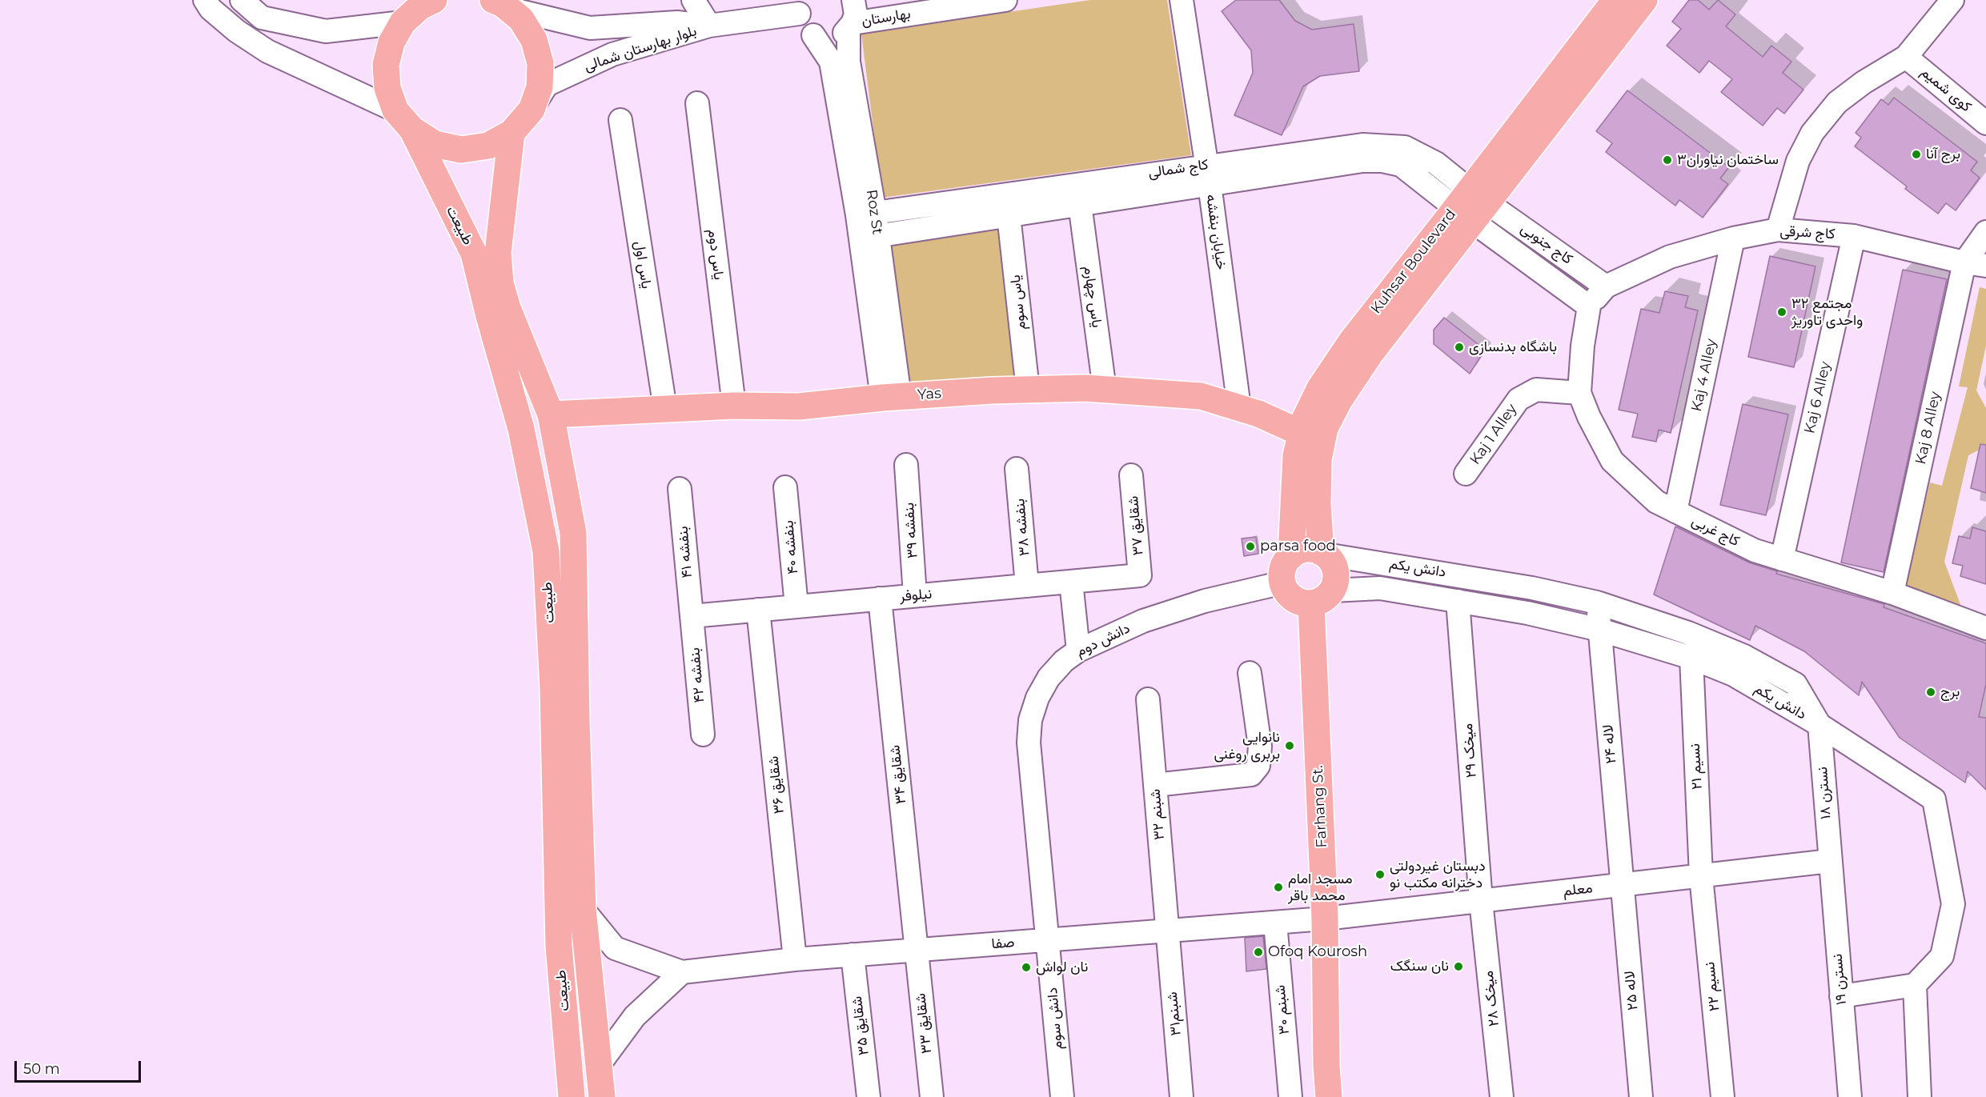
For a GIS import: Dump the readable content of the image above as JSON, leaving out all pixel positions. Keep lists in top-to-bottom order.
{
  "streets": {
    "main road": [
      "طبیعت",
      "Kuhsar Boulevard",
      "Yas",
      "Farhang St."
    ],
    "street": [
      "بهارستان",
      "بلوار بهارستان شمالی",
      "کوی شمیم",
      "کاج شمالی",
      "Roz St",
      "خیابان بنفشه",
      "کاج شرقی",
      "کاج جنوبی",
      "یاس دوم",
      "یاس اول",
      "یاس چهارم",
      "یاس سوم",
      "Kaj 4 Alley",
      "Kaj 6 Alley",
      "Kaj 8 Alley",
      "Kaj 1 Alley",
      "شقایق ۳۷",
      "بنفشه ۳۸",
      "بنفشه ۳۹",
      "کاج غربی",
      "بنفشه ۴۰",
      "بنفشه ۴۱",
      "دانش یکم",
      "نیلوفر",
      "دانش دوم",
      "بنفشه ۴۲",
      "لاله ۲۴",
      "میخک ۲۹",
      "نسیم ۲۱",
      "شقایق ۳۴",
      "شقایق ۳۶",
      "نسترن ۱۸",
      "شبنم ۳۲",
      "معلم",
      "صفا",
      "نسترن ۱۹",
      "نسیم ۲۲",
      "لاله ۲۵",
      "میخک ۲۸",
      "شبنم ۳۰",
      "شبنم۳۱",
      "دانش سوم",
      "شقایق ۳۳",
      "شقایق ۳۵"
    ]
  },
  "crossings": [
    ["بهارستان", "Roz St"],
    ["بلوار بهارستان شمالی", "Roz St"],
    ["کاج شمالی", "Roz St"],
    ["کاج شمالی", "خیابان بنفشه"],
    ["کاج شمالی", "کاج جنوبی"],
    ["کاج شمالی", "Kuhsar Boulevard"],
    ["کاج شمالی", "یاس چهارم"],
    ["کاج شمالی", "یاس سوم"],
    ["Roz St", "Yas"],
    ["طبیعت", "Yas"],
    ["خیابان بنفشه", "Yas"],
    ["کاج شرقی", "کاج جنوبی"],
    ["کاج شرقی", "Kaj 4 Alley"],
    ["کاج شرقی", "Kaj 6 Alley"],
    ["کاج شرقی", "Kaj 8 Alley"],
    ["کاج جنوبی", "Kuhsar Boulevard"],
    ["کاج جنوبی", "کاج غربی"],
    ["یاس دوم", "Yas"],
    ["Kuhsar Boulevard", "Yas"],
    ["Kuhsar Boulevard", "دانش یکم"],
    ["Kuhsar Boulevard", "دانش دوم"],
    ["Kuhsar Boulevard", "Farhang St."],
    ["یاس اول", "Yas"],
    ["یاس چهارم", "Yas"],
    ["یاس سوم", "Yas"],
    ["Kaj 4 Alley", "کاج غربی"],
    ["Kaj 6 Alley", "کاج غربی"],
    ["Kaj 8 Alley", "کاج غربی"],
    ["Kaj 1 Alley", "کاج غربی"],
    ["شقایق ۳۷", "نیلوفر"],
    ["بنفشه ۳۸", "نیلوفر"],
    ["بنفشه ۳۹", "نیلوفر"],
    ["بنفشه ۴۰", "نیلوفر"],
    ["بنفشه ۴۱", "نیلوفر"],
    ["بنفشه ۴۱", "بنفشه ۴۲"],
    ["دانش یکم", "دانش دوم"],
    ["دانش یکم", "لاله ۲۴"],
    ["دانش یکم", "میخک ۲۹"],
    ["دانش یکم", "نسیم ۲۱"],
    ["دانش یکم", "نسترن ۱۸"],
    ["دانش یکم", "Farhang St."],
    ["نیلوفر", "بنفشه ۴۲"],
    ["نیلوفر", "شقایق ۳۴"],
    ["نیلوفر", "شقایق ۳۶"],
    ["دانش دوم", "Farhang St."],
    ["دانش دوم", "صفا"],
    ["دانش دوم", "دانش سوم"],
    ["لاله ۲۴", "معلم"],
    ["لاله ۲۴", "لاله ۲۵"],
    ["میخک ۲۹", "معلم"],
    ["میخک ۲۹", "میخک ۲۸"],
    ["نسیم ۲۱", "معلم"],
    ["نسیم ۲۱", "نسیم ۲۲"],
    ["شقایق ۳۴", "صفا"],
    ["شقایق ۳۴", "شقایق ۳۳"],
    ["شقایق ۳۶", "صفا"],
    ["نسترن ۱۸", "معلم"],
    ["نسترن ۱۸", "نسترن ۱۹"],
    ["Farhang St.", "معلم"],
    ["Farhang St.", "صفا"],
    ["شبنم ۳۲", "صفا"],
    ["شبنم ۳۲", "شبنم۳۱"],
    ["معلم", "صفا"],
    ["معلم", "نسترن ۱۹"],
    ["معلم", "نسیم ۲۲"],
    ["معلم", "لاله ۲۵"],
    ["معلم", "میخک ۲۸"],
    ["صفا", "شبنم ۳۰"],
    ["صفا", "شبنم۳۱"],
    ["صفا", "دانش سوم"],
    ["صفا", "شقایق ۳۳"],
    ["صفا", "شقایق ۳۵"]
  ],
  "places": [
    "برج آنا",
    "ساختمان نیاوران۳",
    "مجتمع ۳۲ واحدی تاوریژ",
    "باشگاه بدنسازی",
    "parsa food",
    "برج",
    "نانوایی بربری روغنی",
    "دبستان غیردولتی دخترانه مکتب نو",
    "مسجد امام محمد باقر",
    "Ofoq Kourosh",
    "نان سنگک",
    "نان لواش"
  ],
  "scale_bar": "50 m"
}
